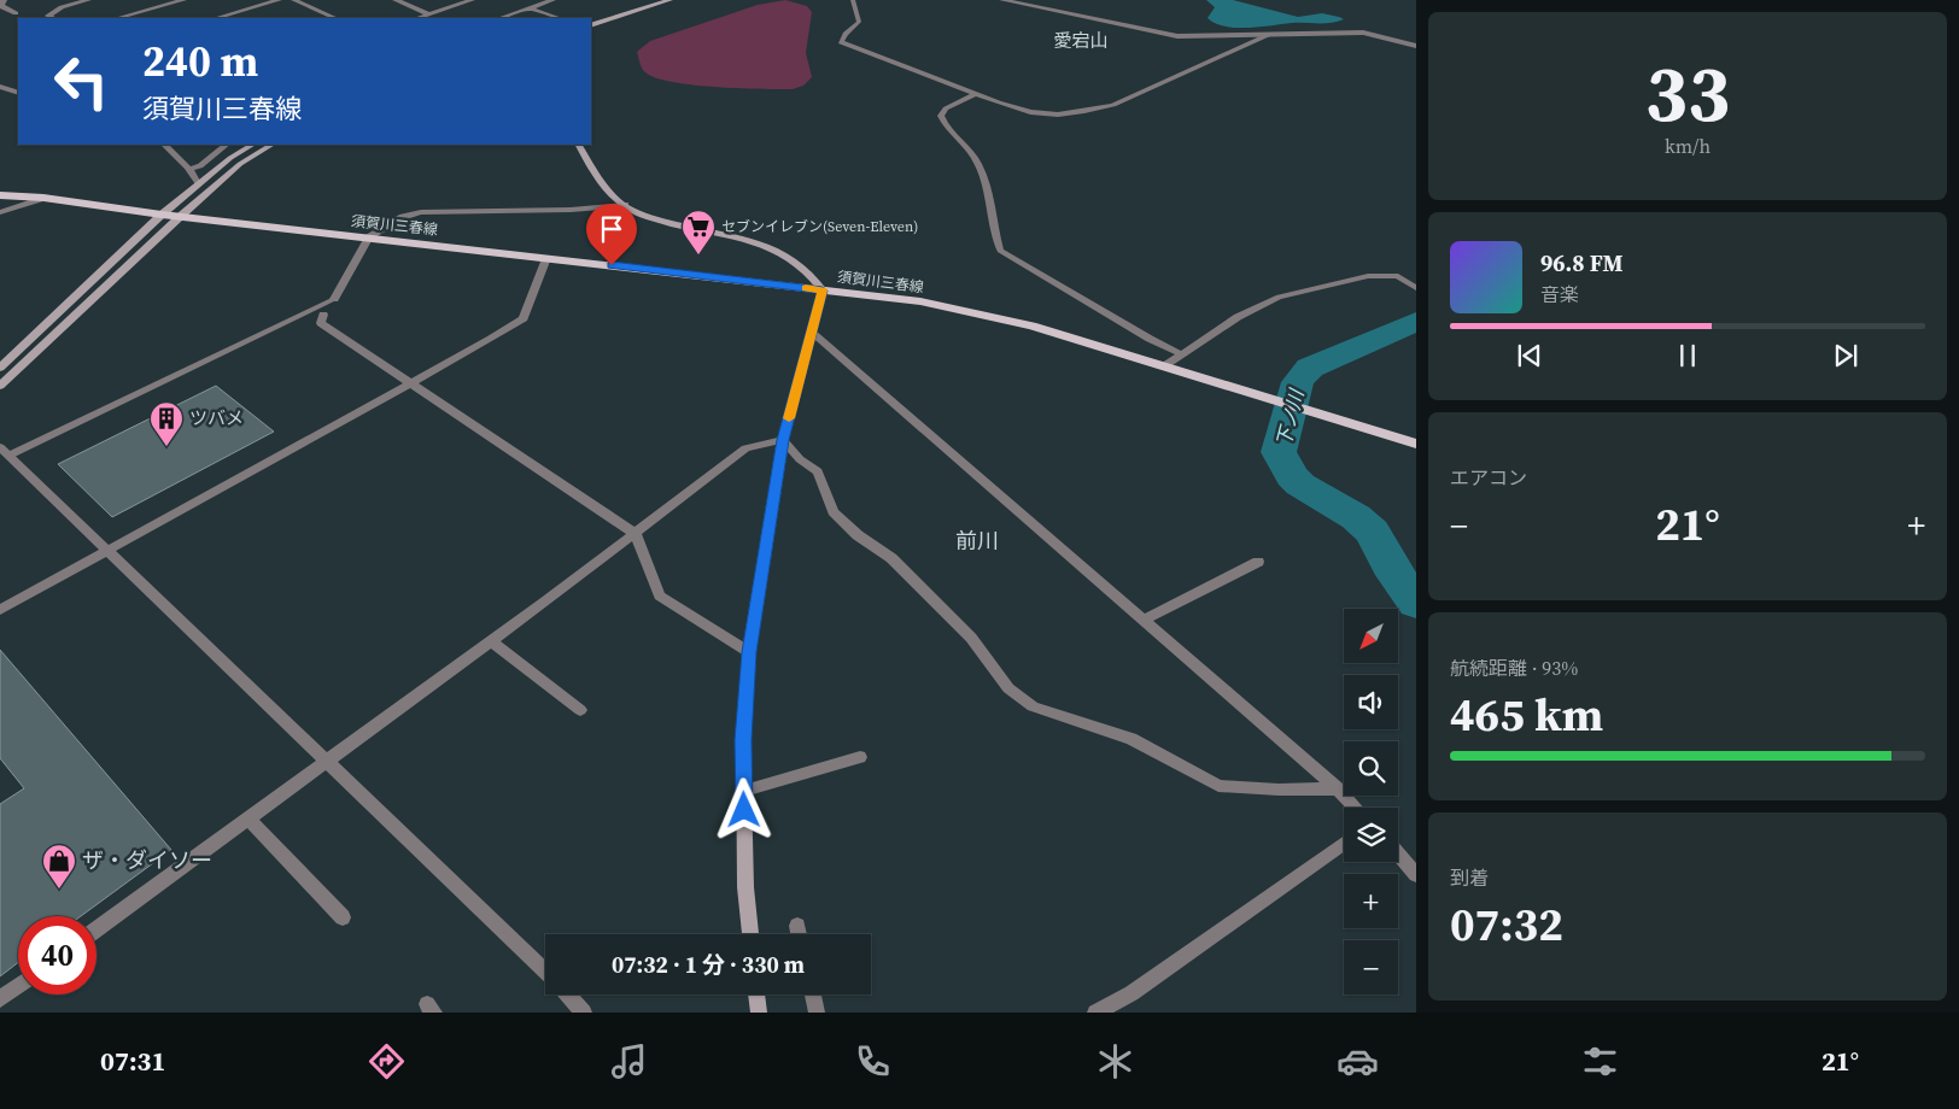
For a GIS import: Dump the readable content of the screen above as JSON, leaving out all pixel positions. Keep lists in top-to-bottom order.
{
  "streets": {
    "main road": ["須賀川三春線"]
  },
  "districts": ["愛宕山", "前川"],
  "water": ["下ノ川"],
  "places": {
    "supermarket": ["セブンイレブン(Seven-Eleven)"],
    "building": ["ツバメ"],
    "shop": ["ザ・ダイソー"]
  },
  "north": "bottom left",
  "page": {
    "tile": [
      ["33", "km/h"],
      "エアコン",
      ["航続距離 · 93%", "465 km"],
      ["到着", "07:32"]
    ],
    "turn": ["240 m", "須賀川三春線"],
    "song": ["96.8 FM", "音楽"],
    "heat": ["−", "21°", "+"],
    "map_buttons": ["+", "−"],
    "limit": "40",
    "trip": "07:32 · 1 分 · 330 m",
    "tabs": ["07:31", "21°"]
  }
}
